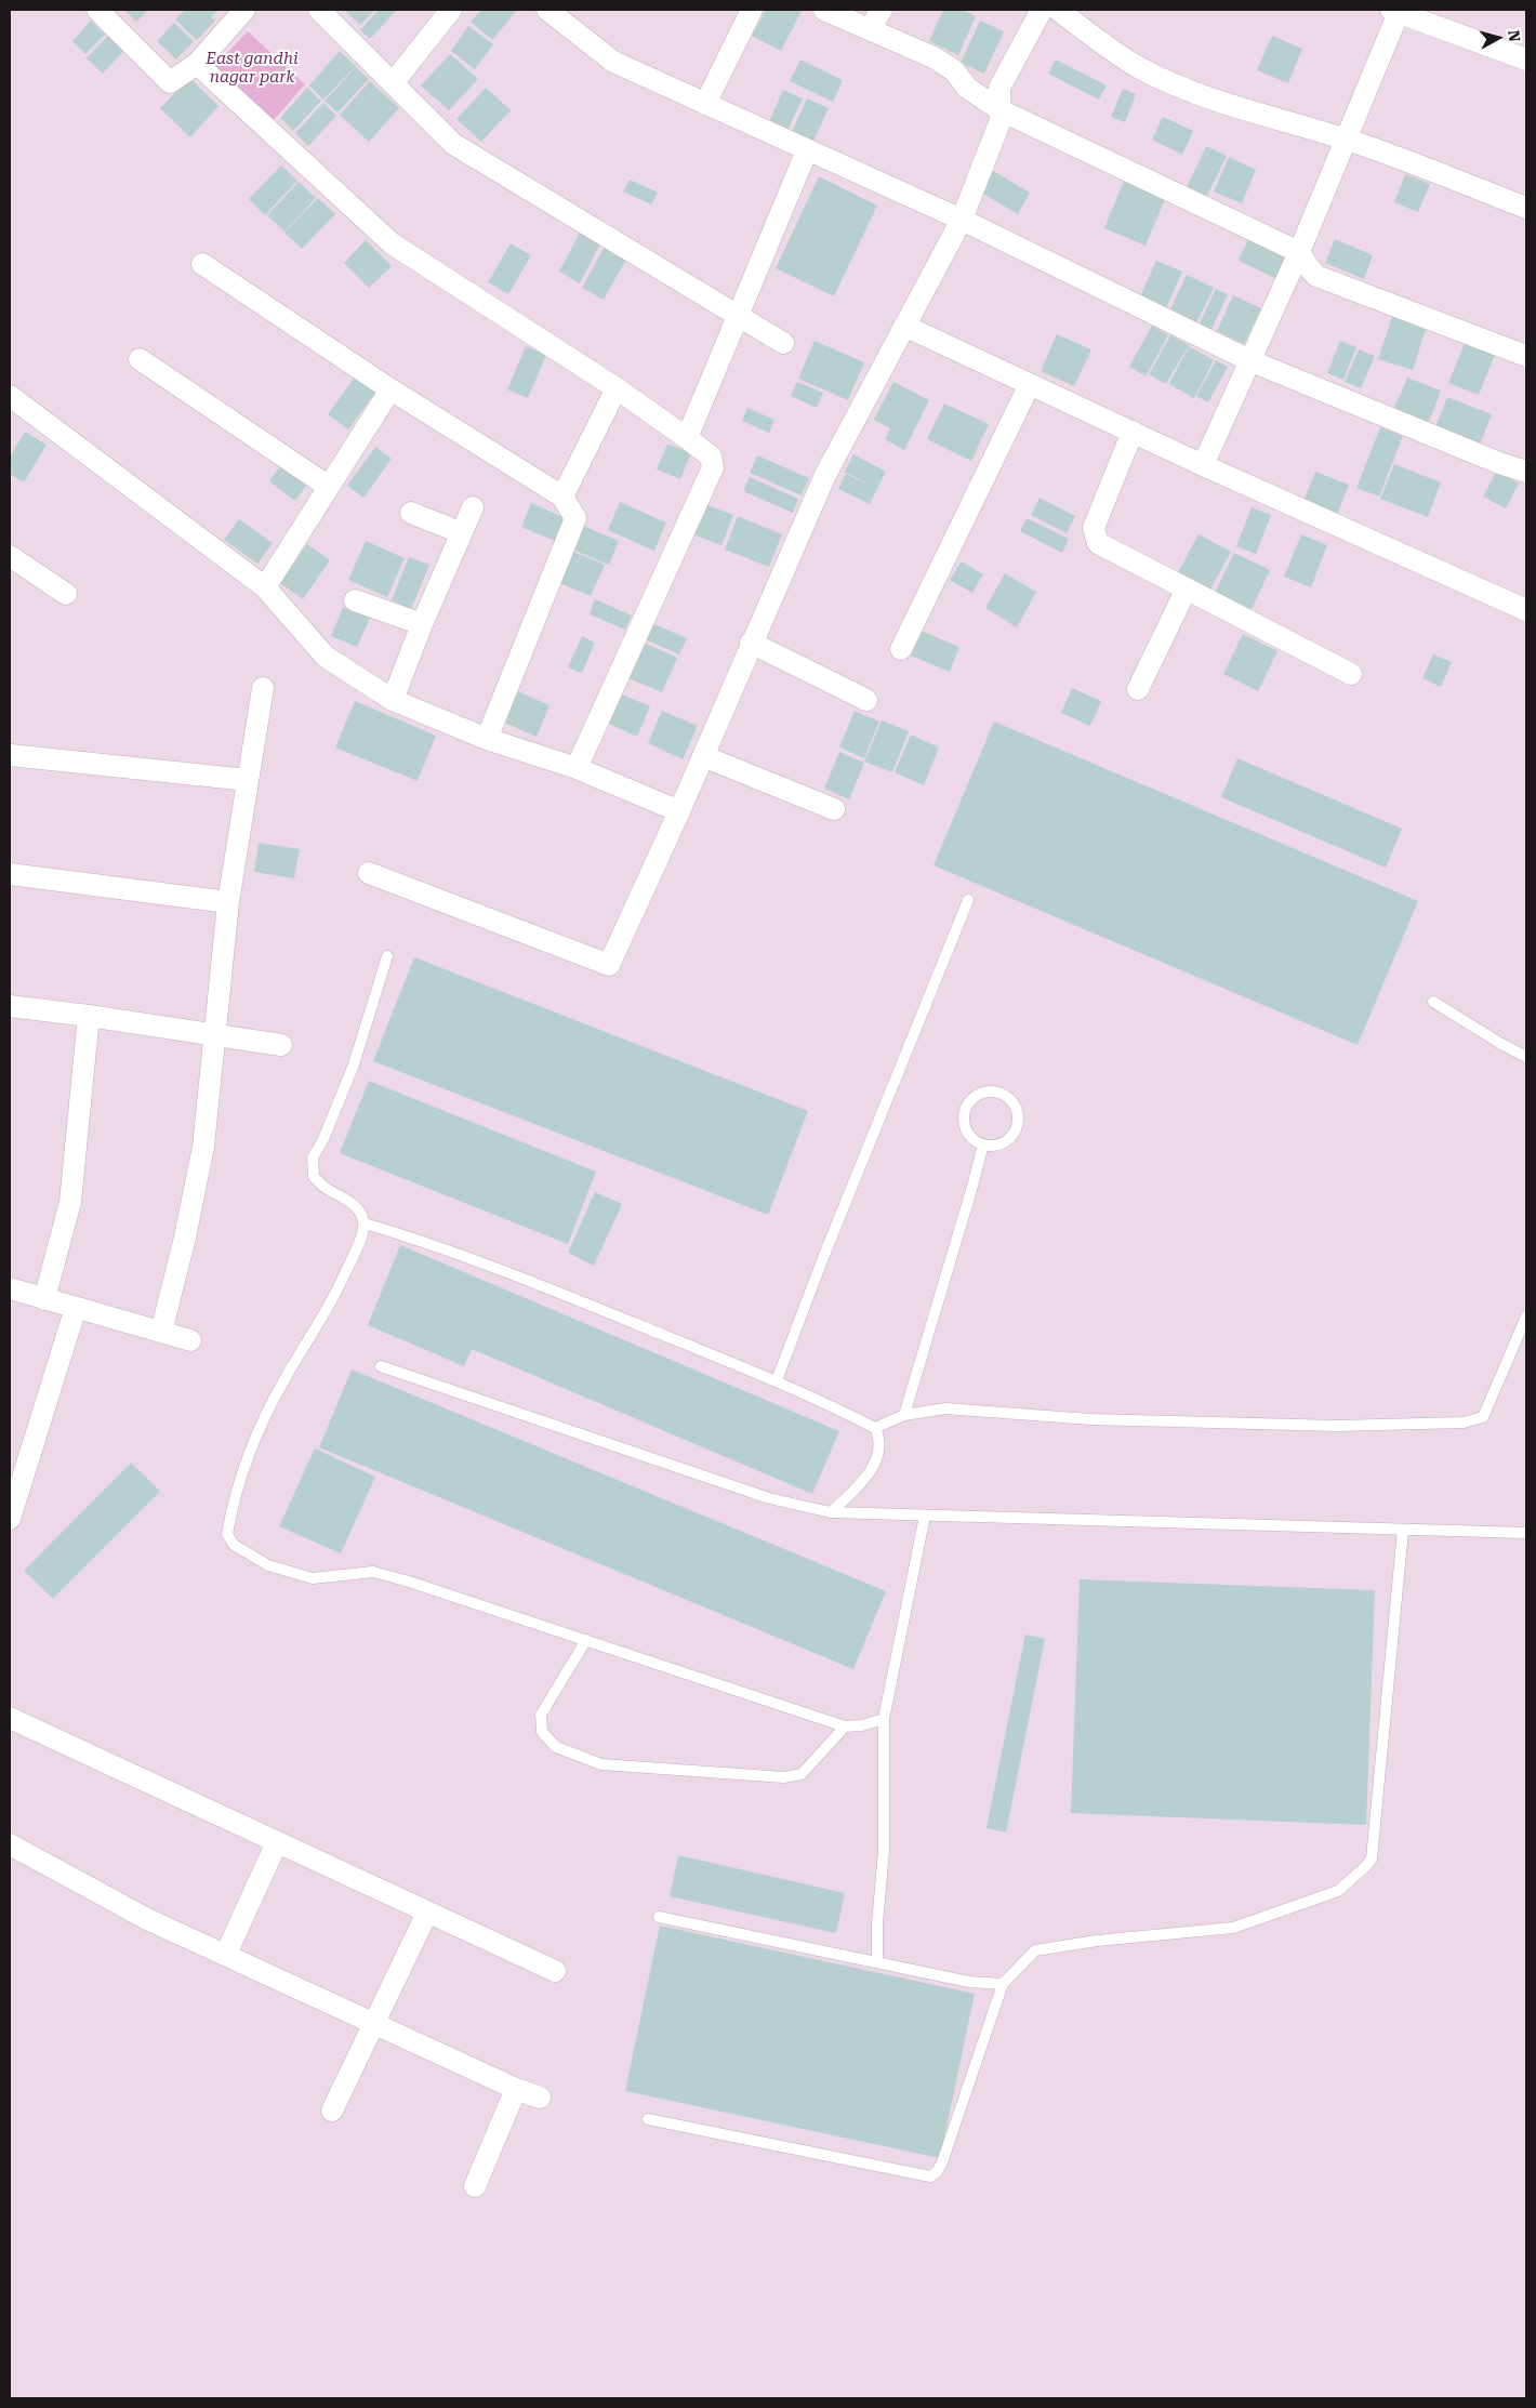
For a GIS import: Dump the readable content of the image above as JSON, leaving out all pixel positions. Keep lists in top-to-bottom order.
{
  "parks": ["East gandhi nagar park"],
  "north": "right"
}
